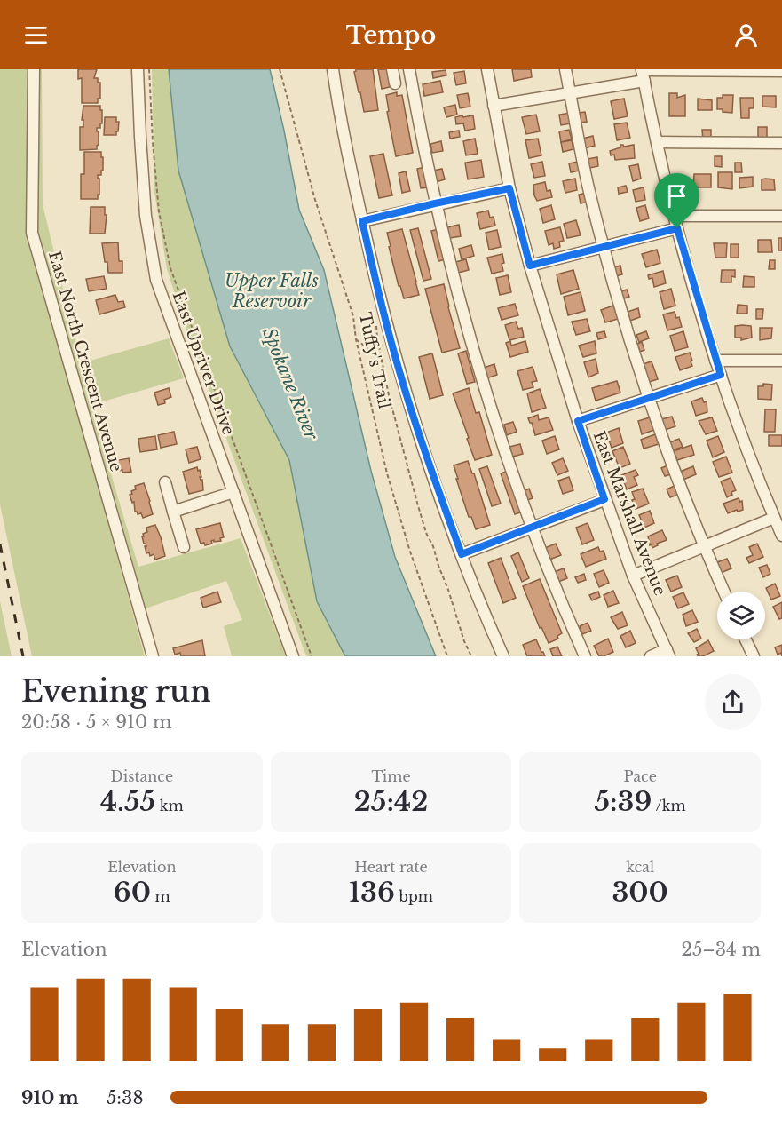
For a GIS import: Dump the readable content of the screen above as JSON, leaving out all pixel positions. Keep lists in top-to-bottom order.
{
  "streets": {
    "street": ["East North Crescent Avenue", "East Upriver Drive", "East Marshall Avenue"],
    "path": ["Tuffy's Trail"]
  },
  "water": ["Upper Falls Reservoir", "Spokane River"],
  "page": {
    "header": "Tempo",
    "heading": ["Evening run", "20:58 · 5 × 910 m"],
    "stats": [
      ["Distance", "4.55 km"],
      ["Time", "25:42"],
      ["Pace", "5:39 /km"],
      ["Elevation", "60 m"],
      ["Heart rate", "136 bpm"],
      ["kcal", "300"]
    ],
    "chart": ["Elevation", "25–34 m"],
    "list": [
      {
        "name": "910 m",
        "note": "5:38"
      }
    ]
  }
}
